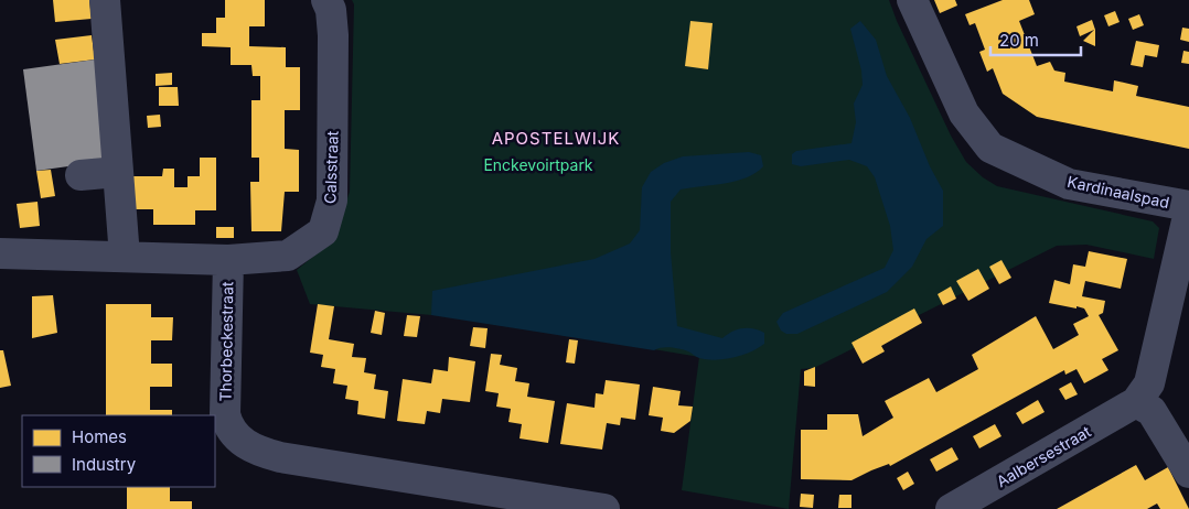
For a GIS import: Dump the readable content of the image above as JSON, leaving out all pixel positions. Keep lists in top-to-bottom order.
{
  "streets": {
    "street": [
      "Calsstraat",
      "Kardinaalspad",
      "Thorbeckestraat",
      "Aalbersestraat"
    ]
  },
  "crossings": [
    ["Calsstraat", "Thorbeckestraat"]
  ],
  "districts": ["APOSTELWIJK"],
  "parks": ["Enckevoirtpark"],
  "legend": ["Homes", "Industry"],
  "scale_bar": "20 m"
}
